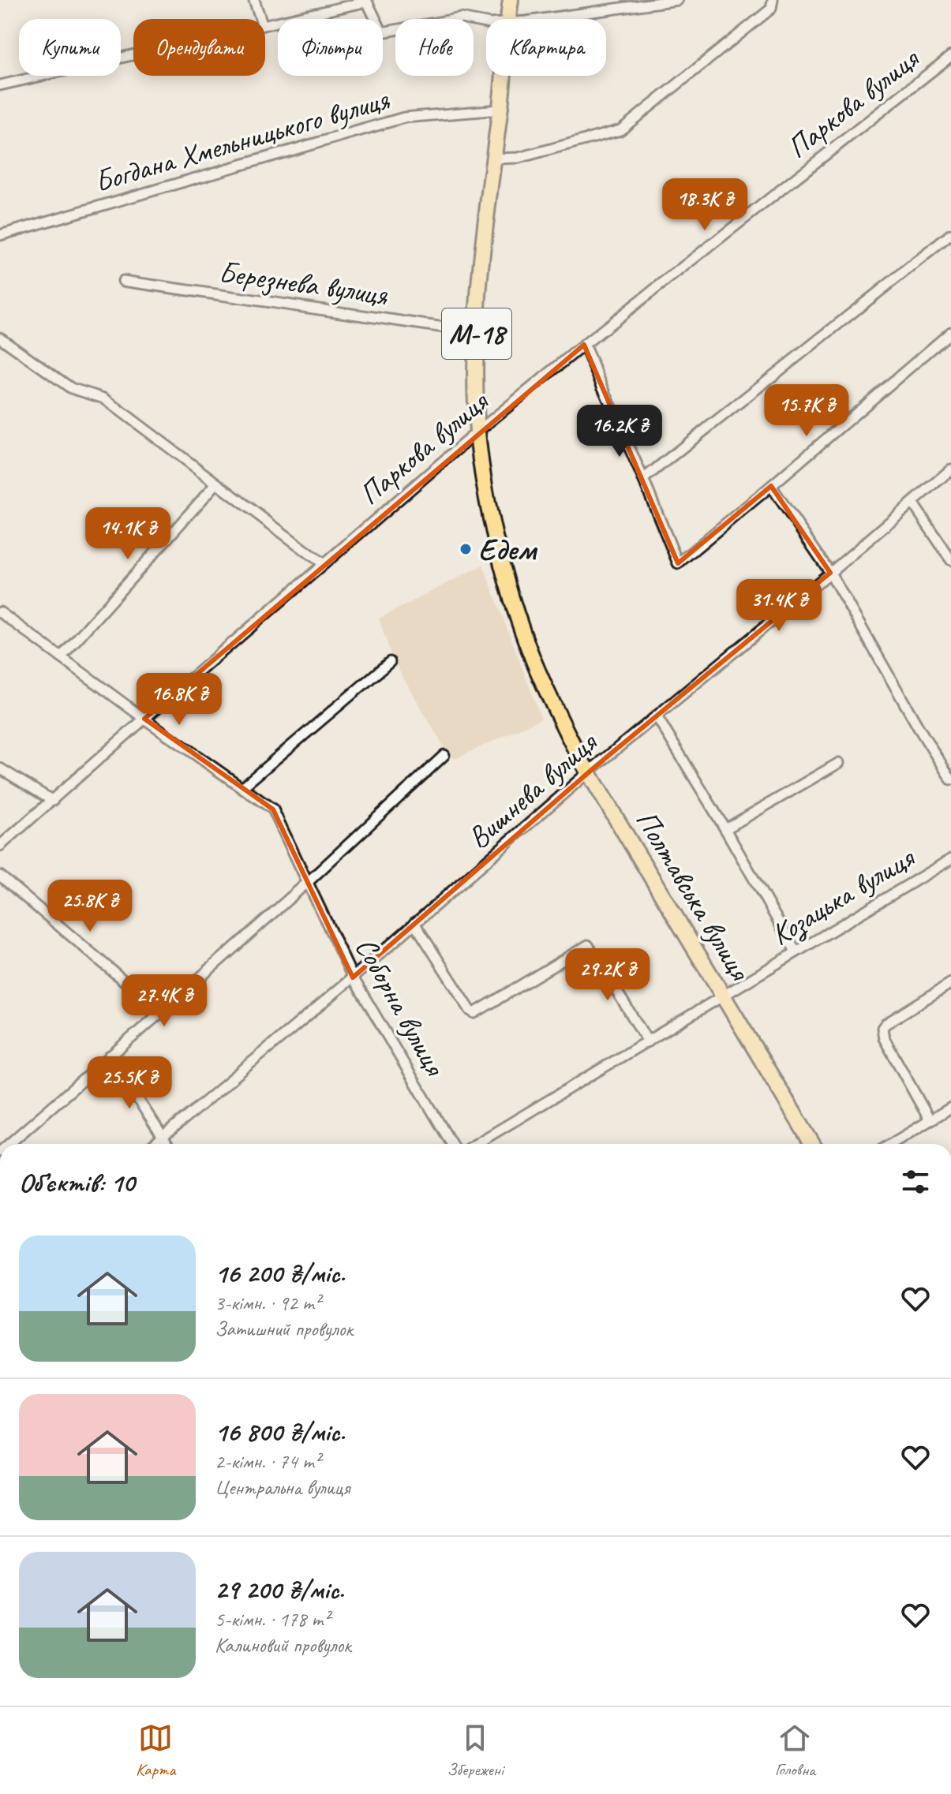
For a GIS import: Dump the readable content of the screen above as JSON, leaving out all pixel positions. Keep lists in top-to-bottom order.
{
  "streets": {
    "highway": ["М-18", "Полтавська вулиця"],
    "street": [
      "Паркова вулиця",
      "Богдана Хмельницького вулиця",
      "Березнева вулиця",
      "Вишнева вулиця",
      "Козацька вулиця",
      "Соборна вулиця"
    ]
  },
  "crossings": [
    ["Паркова вулиця", "М-18"],
    ["Паркова вулиця", "Полтавська вулиця"],
    ["Паркова вулиця", "Соборна вулиця"],
    ["Богдана Хмельницького вулиця", "М-18"],
    ["Березнева вулиця", "М-18"],
    ["М-18", "Полтавська вулиця"],
    ["Вишнева вулиця", "Полтавська вулиця"],
    ["Вишнева вулиця", "Соборна вулиця"],
    ["Полтавська вулиця", "Козацька вулиця"]
  ],
  "places": ["Едем"],
  "page": {
    "chip": [
      "Купити",
      "Орендувати",
      "Фільтри",
      "Нове",
      "Квартира"
    ],
    "price": [
      "18.3K ₴",
      "15.7K ₴",
      "16.2K ₴",
      "14.1K ₴",
      "31.4K ₴",
      "16.8K ₴",
      "25.8K ₴",
      "29.2K ₴",
      "27.4K ₴",
      "25.5K ₴"
    ],
    "heading": "Об’єктів: 10",
    "list": [
      {
        "name": "16 200 ₴/міс.",
        "note": "3-кімн. · 92 m² · Затишний провулок"
      },
      {
        "name": "16 800 ₴/міс.",
        "note": "2-кімн. · 74 m² · Центральна вулиця"
      },
      {
        "name": "29 200 ₴/міс.",
        "note": "5-кімн. · 178 m² · Калиновий провулок"
      }
    ],
    "tabs": ["Карта", "Збережені", "Головна"]
  }
}
